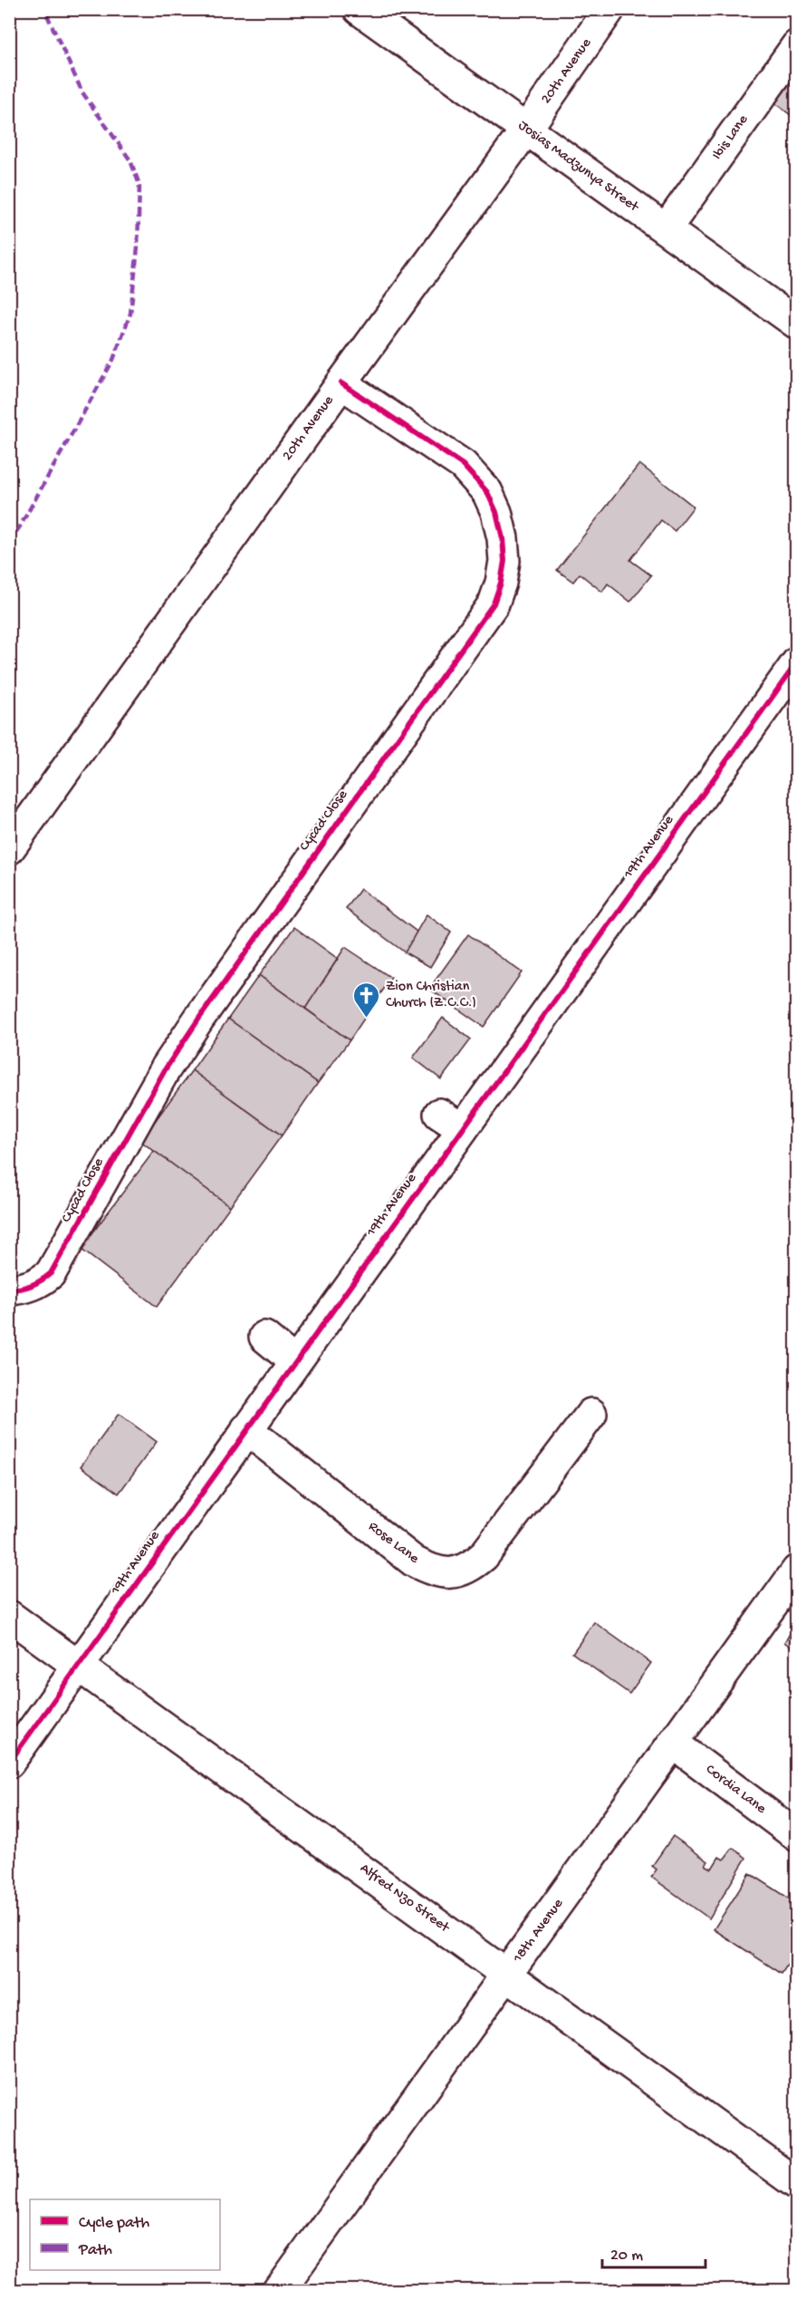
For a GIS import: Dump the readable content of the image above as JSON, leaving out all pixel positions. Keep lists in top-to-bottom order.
{
  "streets": {
    "street": [
      "20th Avenue",
      "Ibis Lane",
      "Josias Madzunya Street",
      "Cycad Close",
      "19th Avenue",
      "Rose Lane",
      "Cordia Lane",
      "Alfred Nzo Street",
      "18th Avenue"
    ]
  },
  "crossings": [
    ["20th Avenue", "Josias Madzunya Street"],
    ["20th Avenue", "Cycad Close"],
    ["Ibis Lane", "Josias Madzunya Street"],
    ["19th Avenue", "Rose Lane"],
    ["19th Avenue", "Alfred Nzo Street"],
    ["Cordia Lane", "18th Avenue"],
    ["Alfred Nzo Street", "18th Avenue"]
  ],
  "places": {
    "church": ["Zion Christian Church (Z.C.C.)"]
  },
  "legend": ["Cycle path", "Path"],
  "scale_bar": "20 m"
}
